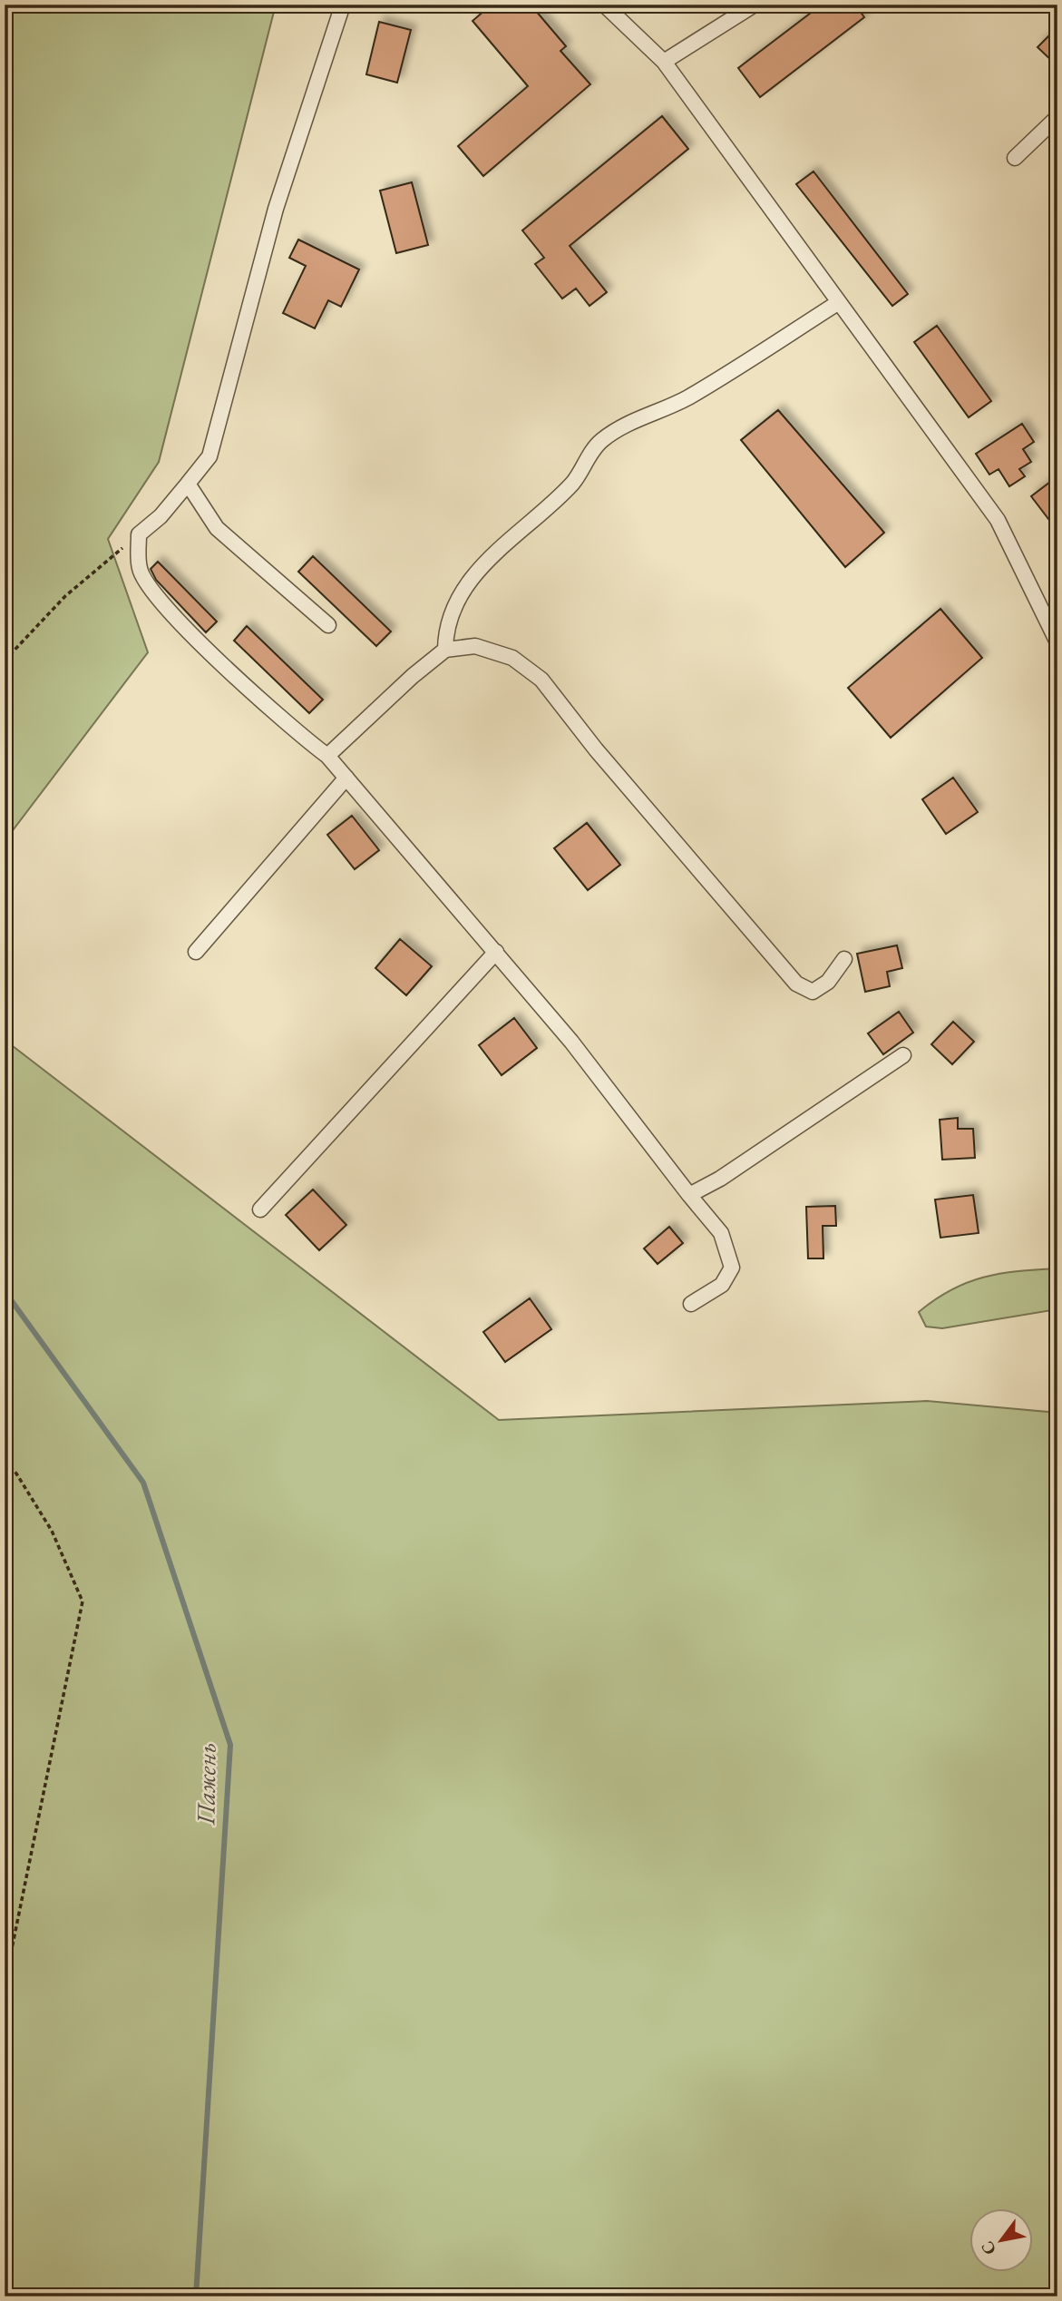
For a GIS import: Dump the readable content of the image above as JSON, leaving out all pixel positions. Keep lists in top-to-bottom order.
{
  "water": ["Пажень"],
  "north": "bottom left"
}
